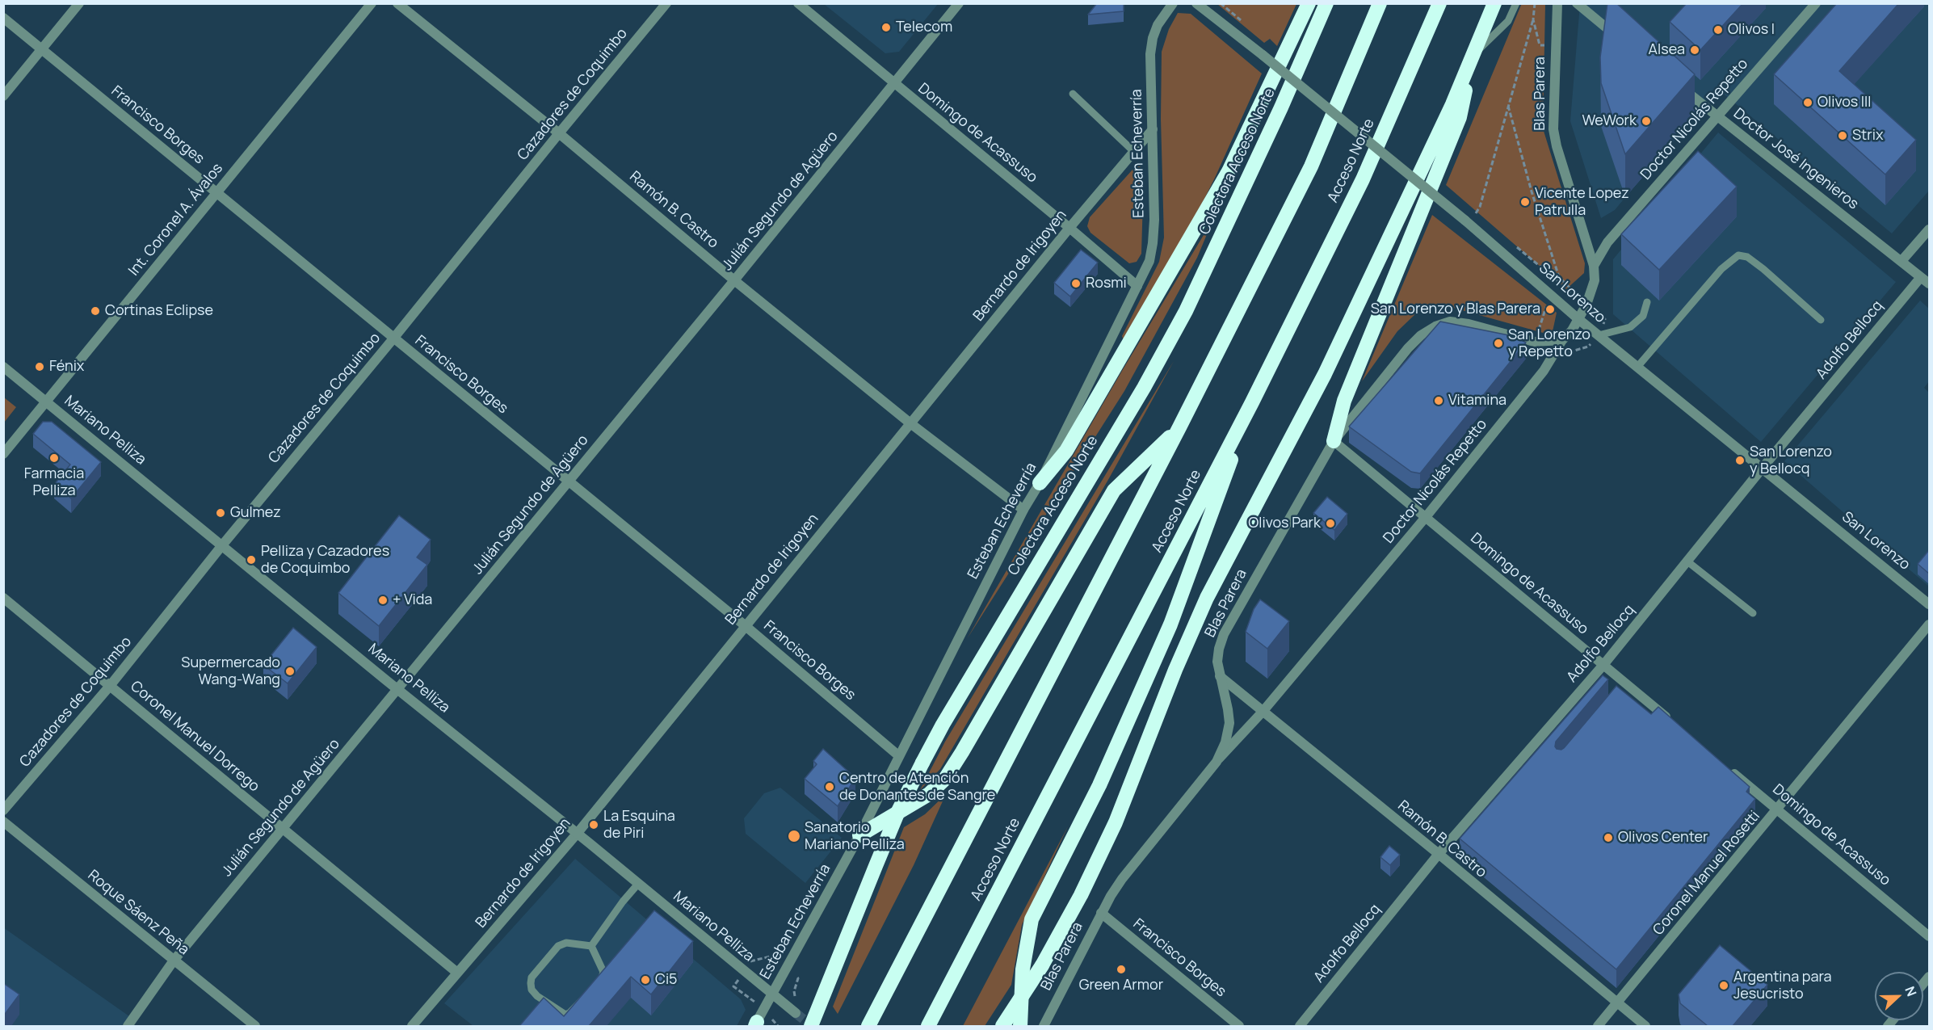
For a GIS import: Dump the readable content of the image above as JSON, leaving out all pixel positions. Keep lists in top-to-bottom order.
{
  "streets": {
    "highway": ["Acceso Norte", "Colectora Acceso Norte"],
    "street": [
      "Blas Parera",
      "Cazadores de Coquimbo",
      "Doctor Nicolás Repetto",
      "Francisco Borges",
      "Domingo de Acassuso",
      "Esteban Echeverría",
      "Doctor José Ingenieros",
      "Julián Segundo de Agüero",
      "Ramón B. Castro",
      "Int. Coronel A. Ávalos",
      "Bernardo de Irigoyen",
      "San Lorenzo",
      "Adolfo Bellocq",
      "Mariano Pelliza",
      "Coronel Manuel Dorrego",
      "Coronel Manuel Rosetti",
      "Roque Sáenz Peña"
    ]
  },
  "crossings": [
    ["Blas Parera", "Doctor Nicolás Repetto"],
    ["Blas Parera", "Francisco Borges"],
    ["Blas Parera", "Domingo de Acassuso"],
    ["Blas Parera", "Ramón B. Castro"],
    ["Cazadores de Coquimbo", "Francisco Borges"],
    ["Cazadores de Coquimbo", "Ramón B. Castro"],
    ["Cazadores de Coquimbo", "Mariano Pelliza"],
    ["Cazadores de Coquimbo", "Coronel Manuel Dorrego"],
    ["Doctor Nicolás Repetto", "Domingo de Acassuso"],
    ["Doctor Nicolás Repetto", "Doctor José Ingenieros"],
    ["Doctor Nicolás Repetto", "Ramón B. Castro"],
    ["Doctor Nicolás Repetto", "San Lorenzo"],
    ["Francisco Borges", "Esteban Echeverría"],
    ["Francisco Borges", "Julián Segundo de Agüero"],
    ["Francisco Borges", "Int. Coronel A. Ávalos"],
    ["Francisco Borges", "Bernardo de Irigoyen"],
    ["Domingo de Acassuso", "Esteban Echeverría"],
    ["Domingo de Acassuso", "Julián Segundo de Agüero"],
    ["Domingo de Acassuso", "Bernardo de Irigoyen"],
    ["Domingo de Acassuso", "Adolfo Bellocq"],
    ["Domingo de Acassuso", "Coronel Manuel Rosetti"],
    ["Esteban Echeverría", "Ramón B. Castro"],
    ["Esteban Echeverría", "Bernardo de Irigoyen"],
    ["Esteban Echeverría", "Mariano Pelliza"],
    ["Doctor José Ingenieros", "Adolfo Bellocq"],
    ["Julián Segundo de Agüero", "Ramón B. Castro"],
    ["Julián Segundo de Agüero", "Mariano Pelliza"],
    ["Julián Segundo de Agüero", "Coronel Manuel Dorrego"],
    ["Julián Segundo de Agüero", "Roque Sáenz Peña"],
    ["Ramón B. Castro", "Bernardo de Irigoyen"],
    ["Ramón B. Castro", "Adolfo Bellocq"],
    ["Ramón B. Castro", "Coronel Manuel Rosetti"],
    ["Int. Coronel A. Ávalos", "Mariano Pelliza"],
    ["Bernardo de Irigoyen", "Mariano Pelliza"],
    ["Bernardo de Irigoyen", "Coronel Manuel Dorrego"],
    ["San Lorenzo", "Adolfo Bellocq"]
  ],
  "places": [
    "Telecom",
    "Olivos I",
    "Alsea",
    "Olivos III",
    "WeWork",
    "Strix",
    "Vicente Lopez Patrulla",
    "Rosmi",
    "San Lorenzo y Blas Parera",
    "Cortinas Eclipse",
    "San Lorenzo y Repetto",
    "Fénix",
    "Vitamina",
    "Farmacia Pelliza",
    "San Lorenzo y Bellocq",
    "Gulmez",
    "Olivos Park",
    "Pelliza y Cazadores de Coquimbo",
    "+ Vida",
    "Supermercado Wang-Wang",
    "Centro de Atención de Donantes de Sangre",
    "La Esquina de Piri",
    "Sanatorio Mariano Pelliza",
    "Olivos Center",
    "Green Armor",
    "Ci5",
    "Argentina para Jesucristo"
  ],
  "north": "right"
}
